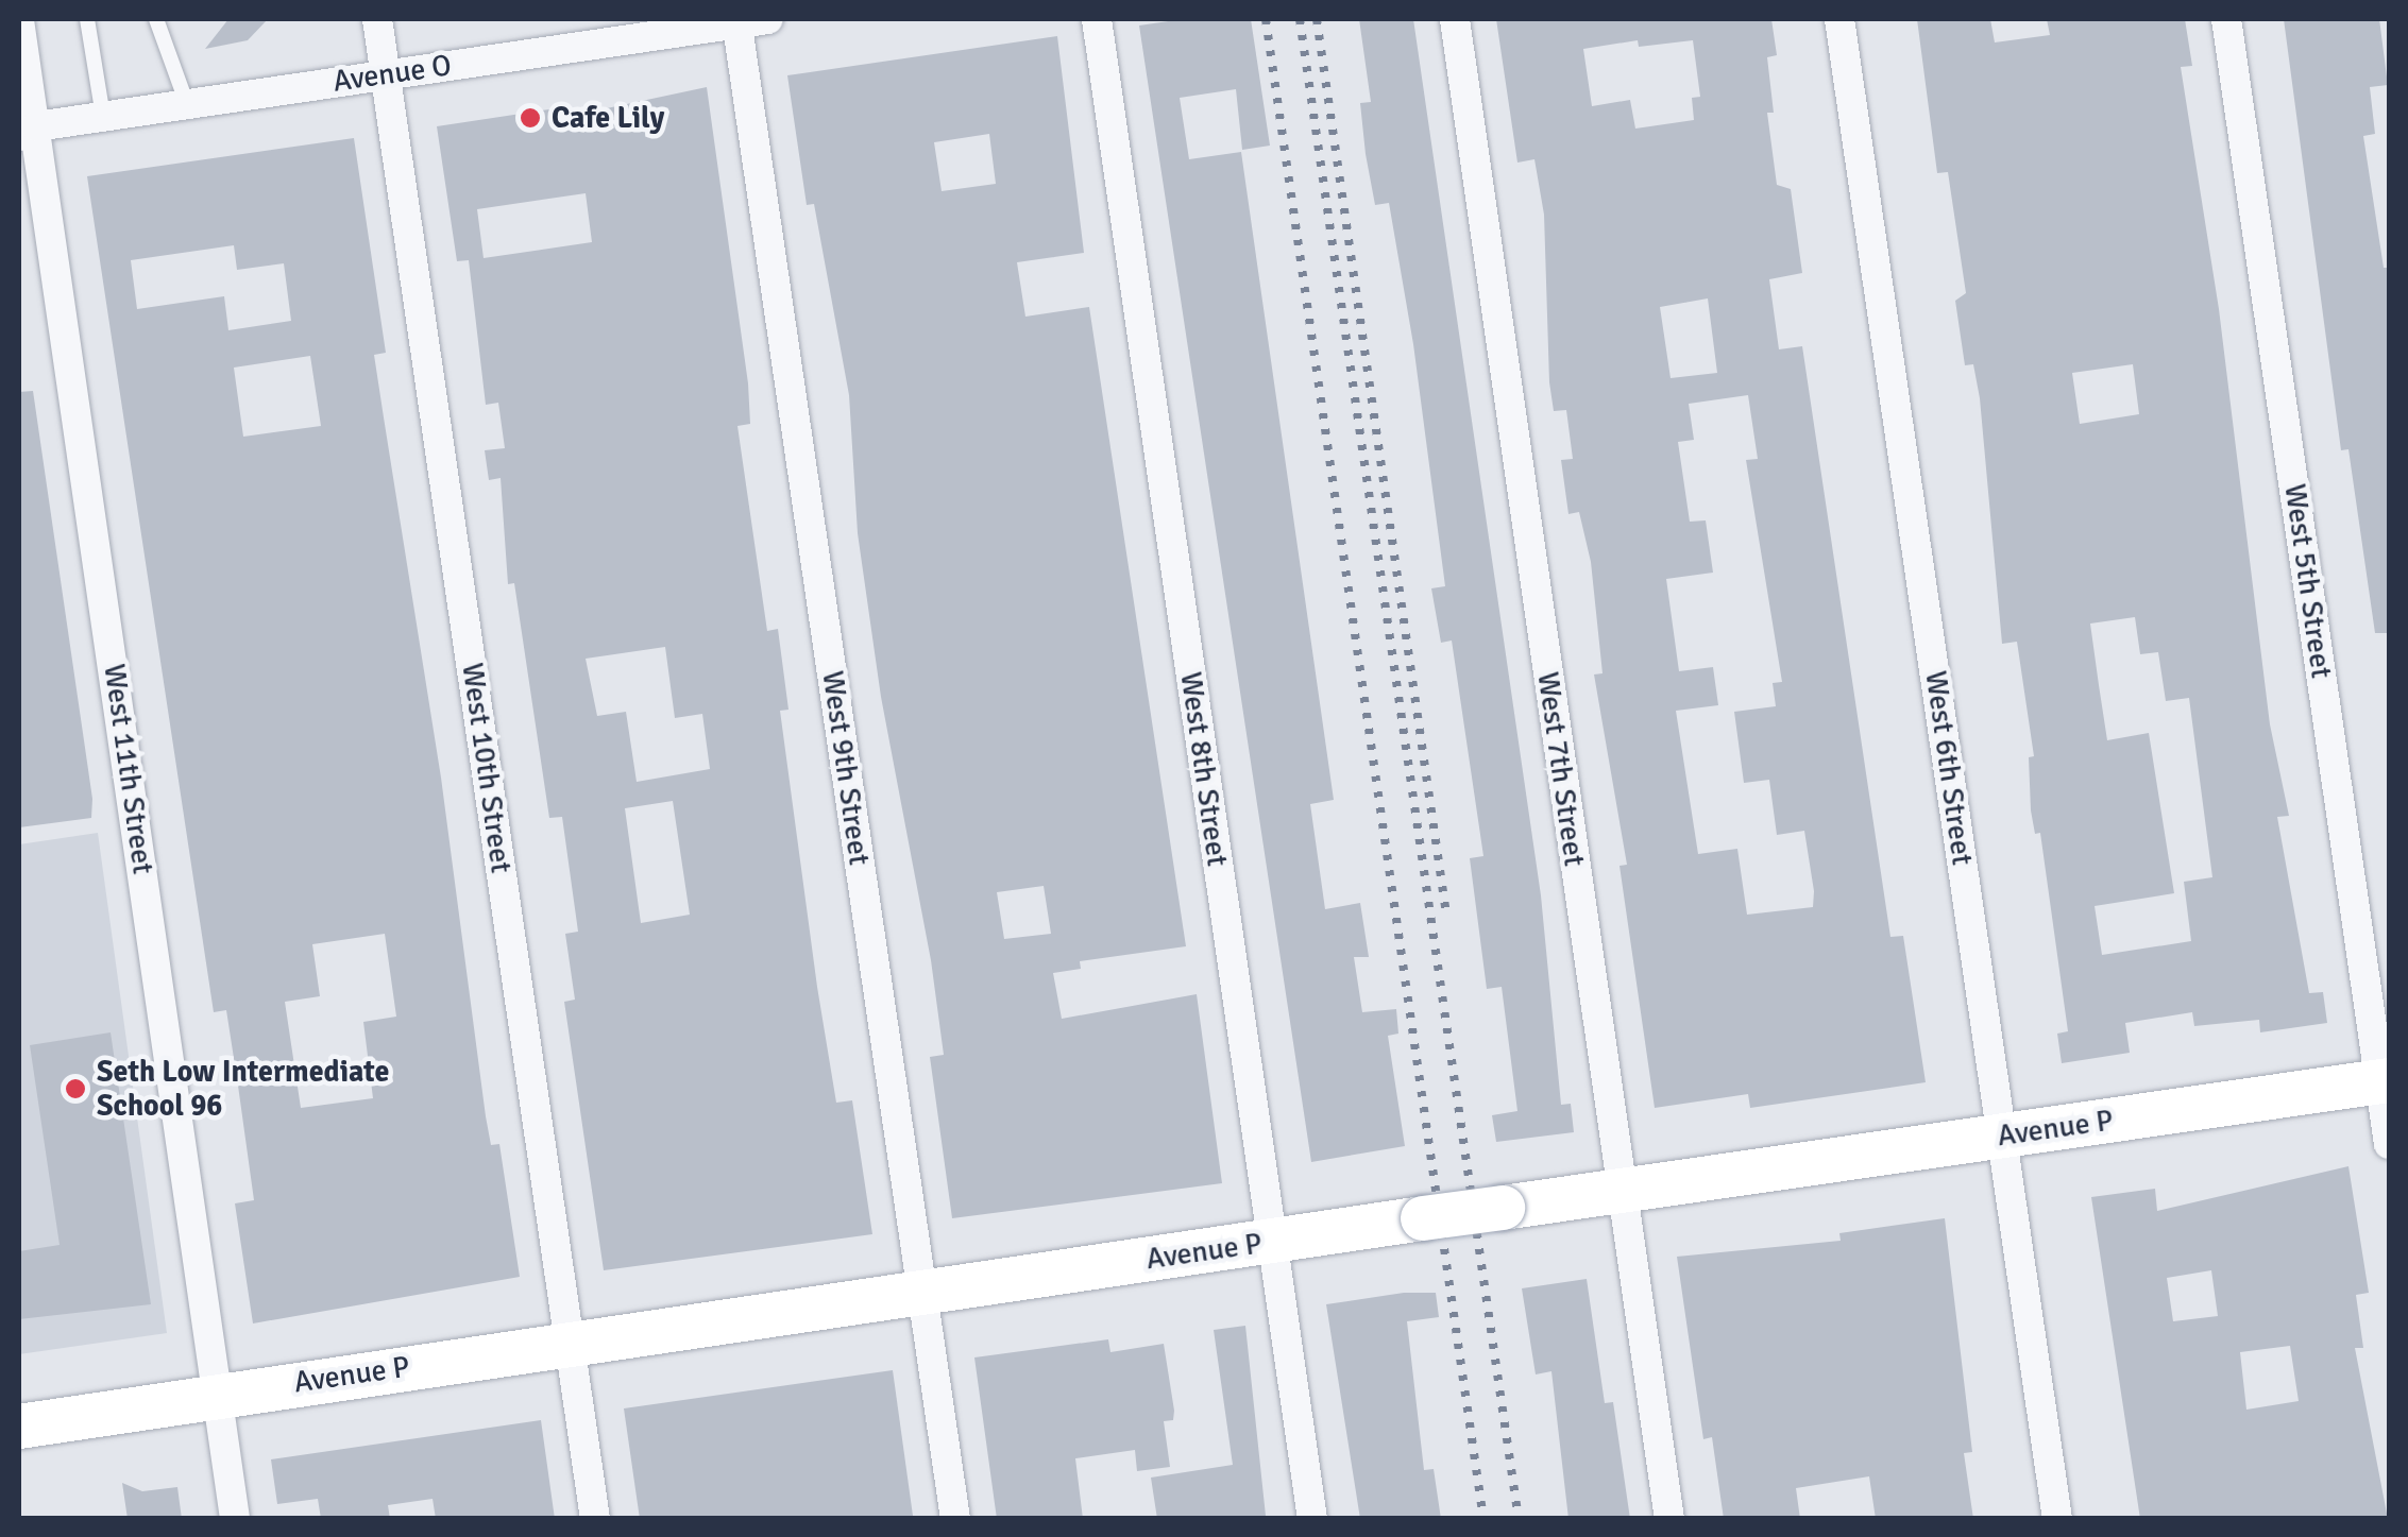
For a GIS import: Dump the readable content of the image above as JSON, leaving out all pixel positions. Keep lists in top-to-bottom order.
{
  "streets": {
    "main road": ["Avenue P"],
    "street": [
      "Avenue O",
      "West 5th Street",
      "West 10th Street",
      "West 9th Street",
      "West 6th Street",
      "West 11th Street",
      "West 8th Street",
      "West 7th Street"
    ]
  },
  "crossings": [
    ["Avenue O", "West 10th Street"],
    ["Avenue O", "West 9th Street"],
    ["Avenue O", "West 11th Street"],
    ["West 5th Street", "Avenue P"],
    ["West 10th Street", "Avenue P"],
    ["West 9th Street", "Avenue P"],
    ["West 6th Street", "Avenue P"],
    ["West 11th Street", "Avenue P"],
    ["West 8th Street", "Avenue P"],
    ["West 7th Street", "Avenue P"]
  ],
  "places": ["Cafe Lily", "Seth Low Intermediate School 96"]
}
